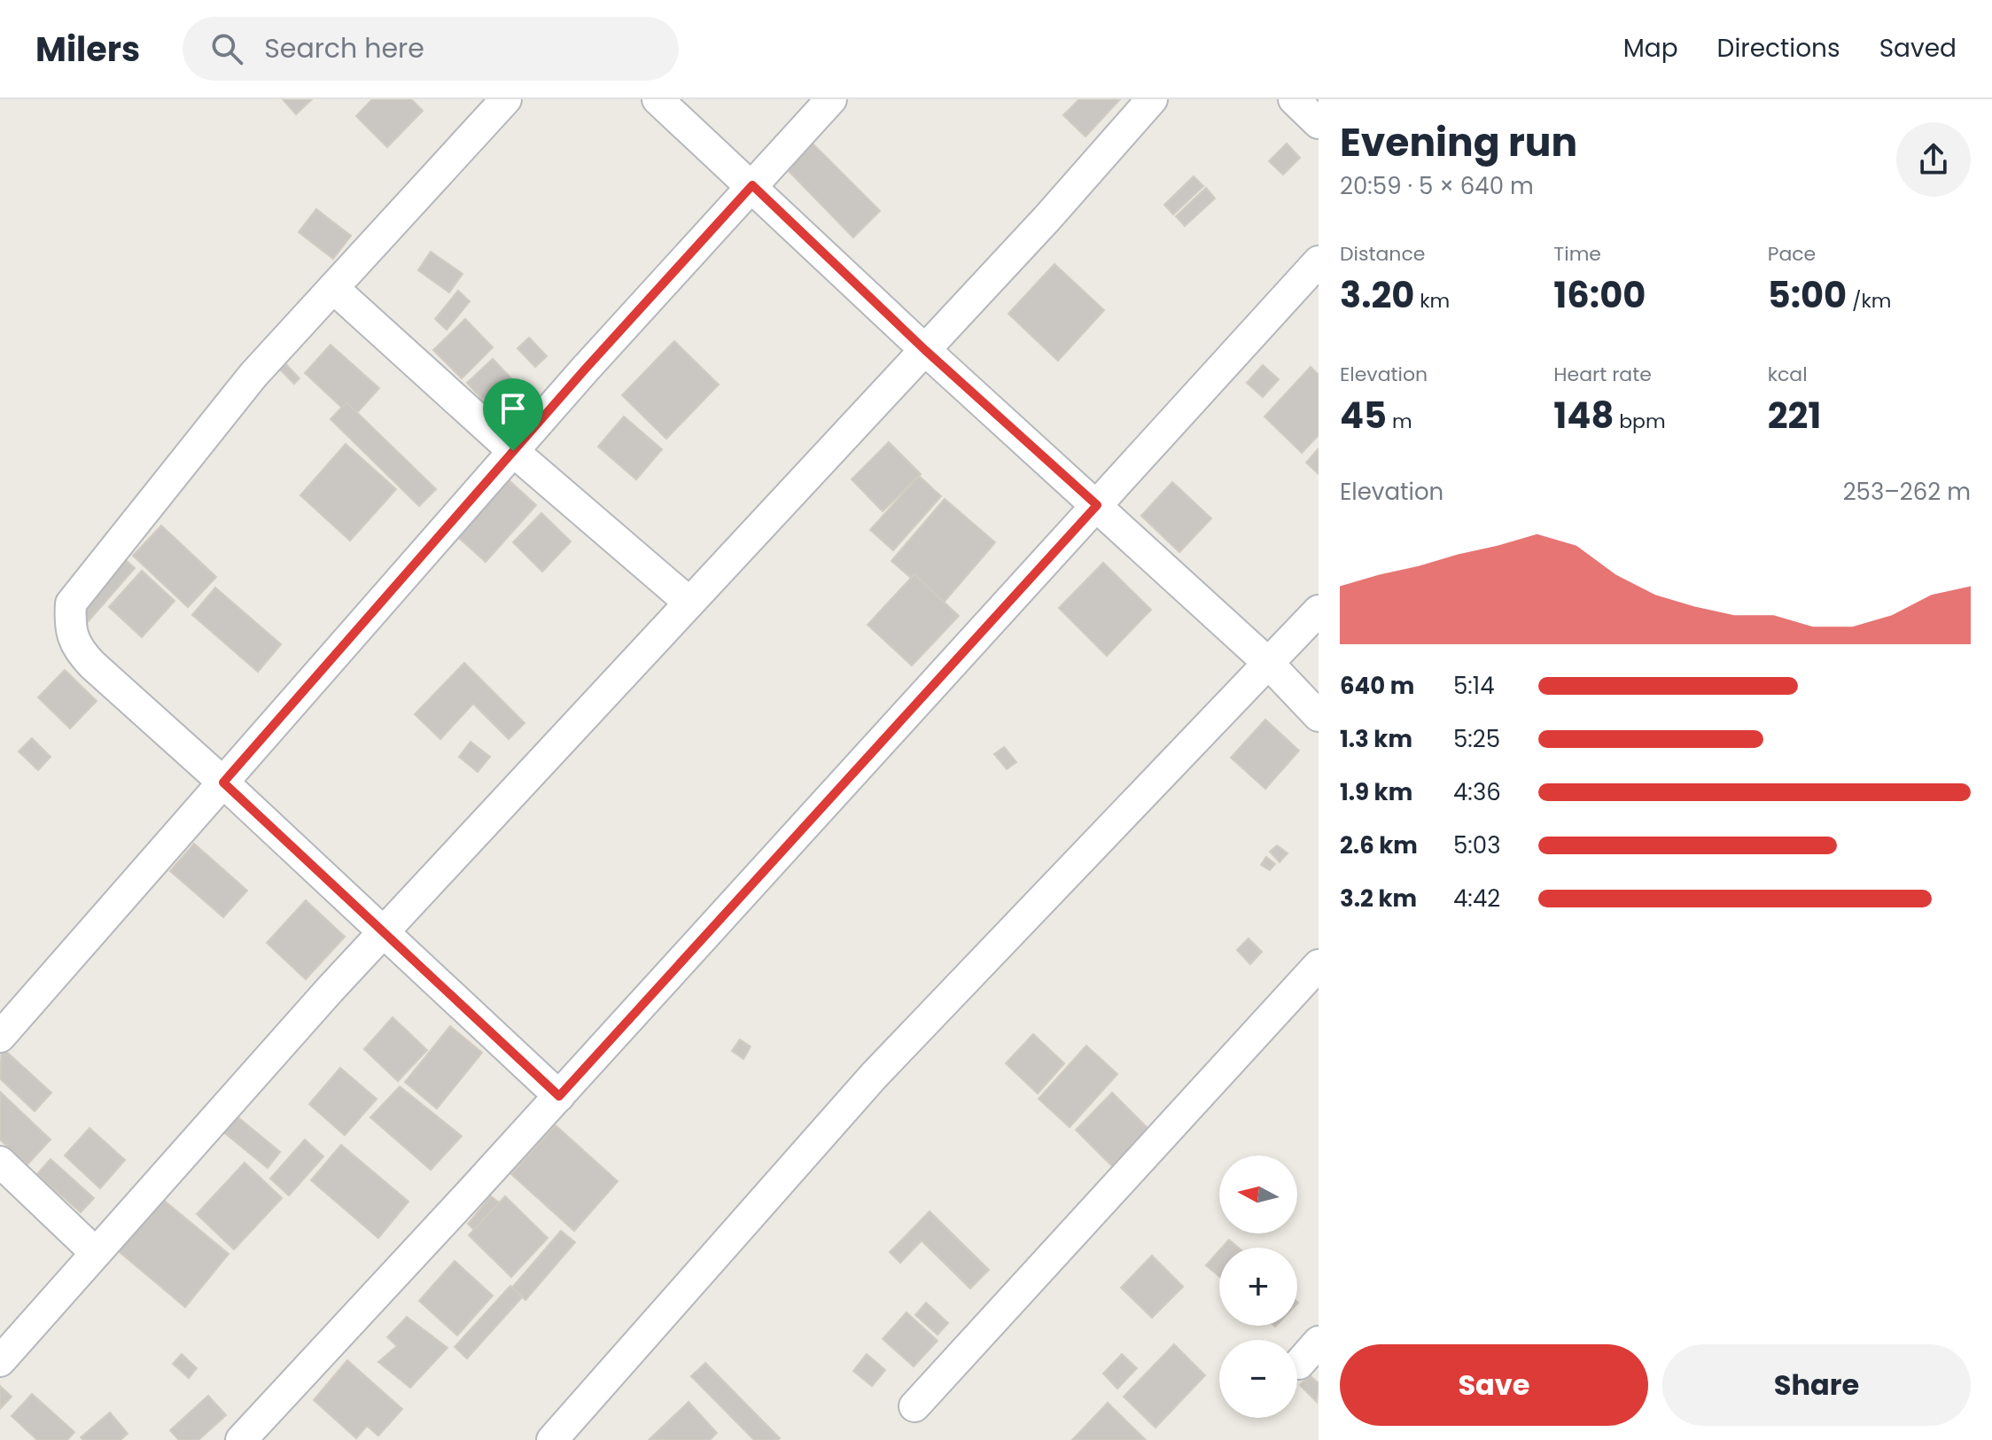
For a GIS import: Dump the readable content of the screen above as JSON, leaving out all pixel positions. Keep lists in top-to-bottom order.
{
  "north": "left",
  "page": {
    "header": "Milers",
    "search": "Search here",
    "nav": ["Map", "Directions", "Saved"],
    "heading": ["Evening run", "20:59 · 5 × 640 m"],
    "stats": [
      ["Distance", "3.20 km"],
      ["Time", "16:00"],
      ["Pace", "5:00 /km"],
      ["Elevation", "45 m"],
      ["Heart rate", "148 bpm"],
      ["kcal", "221"]
    ],
    "chart": ["Elevation", "253–262 m"],
    "list": [
      {
        "name": "640 m",
        "note": "5:14"
      },
      {
        "name": "1.3 km",
        "note": "5:25"
      },
      {
        "name": "1.9 km",
        "note": "4:36"
      },
      {
        "name": "2.6 km",
        "note": "5:03"
      },
      {
        "name": "3.2 km",
        "note": "4:42"
      }
    ],
    "map_buttons": ["+", "−"],
    "buttons": ["Save", "Share"]
  }
}
